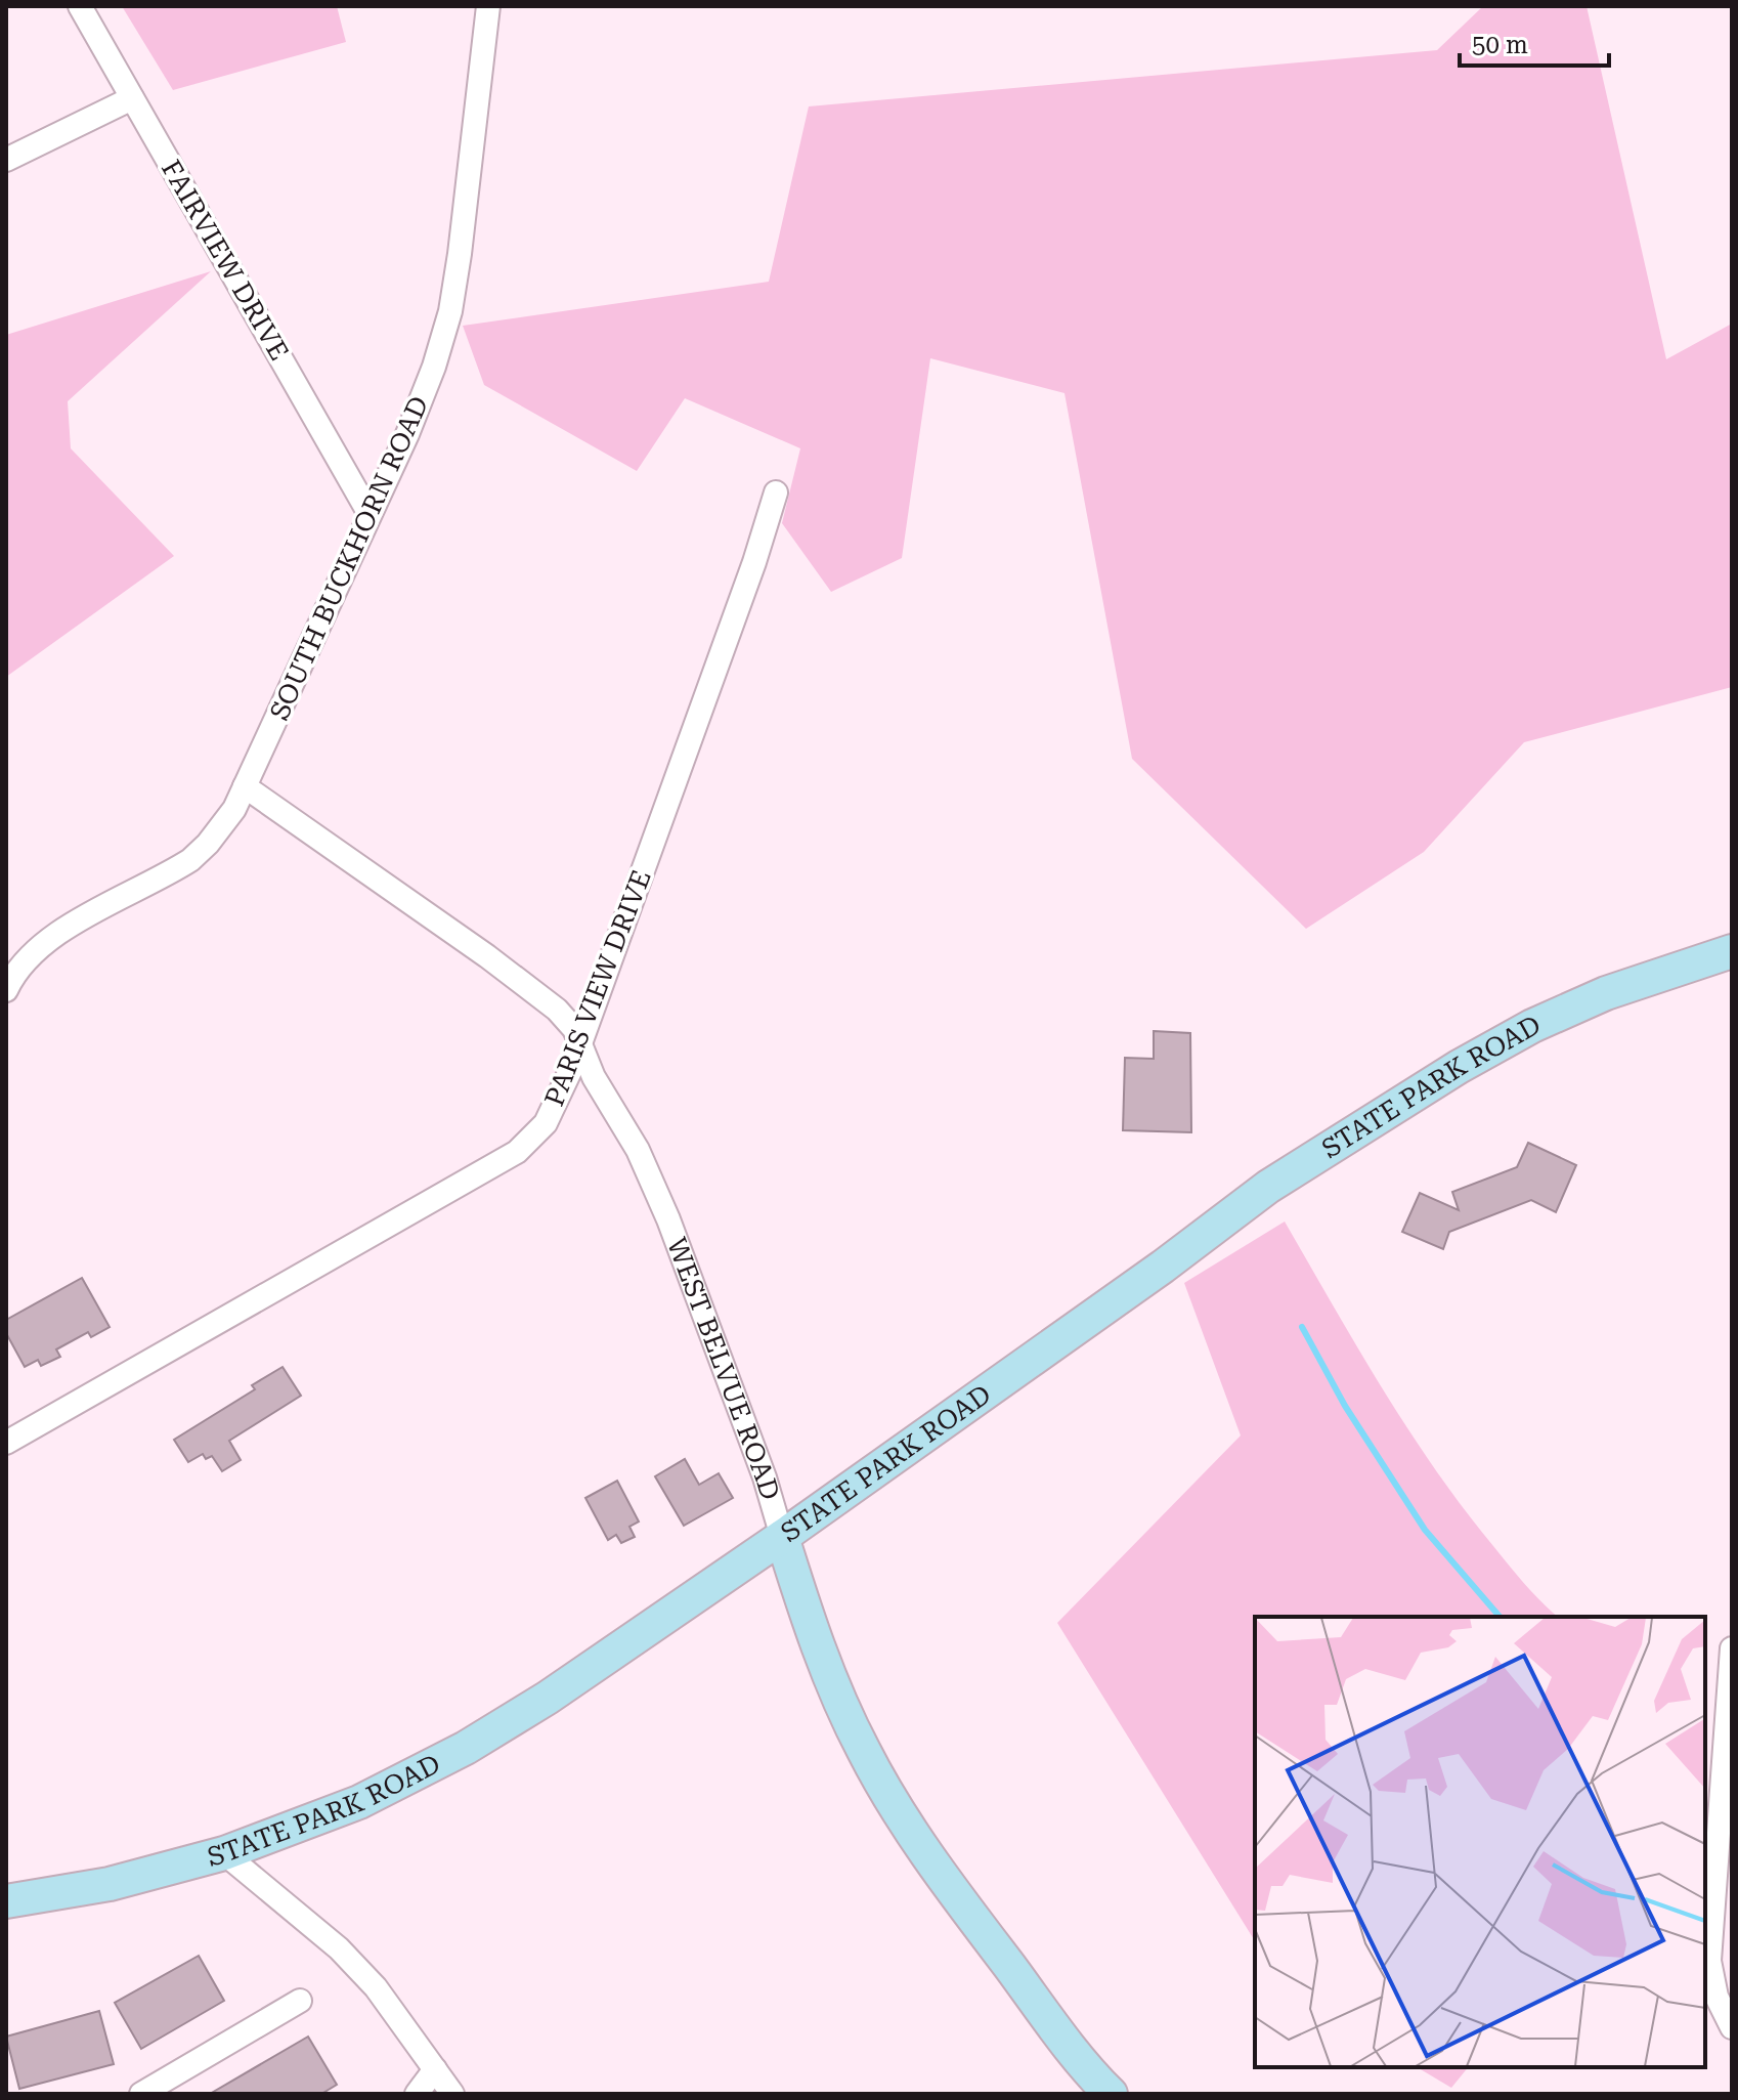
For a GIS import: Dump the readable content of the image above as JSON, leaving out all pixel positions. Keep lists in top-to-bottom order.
{
  "streets": {
    "main road": ["STATE PARK ROAD", "WEST BELVUE ROAD"],
    "street": ["FAIRVIEW DRIVE", "SOUTH BUCKHORN ROAD", "PARIS VIEW DRIVE"]
  },
  "crossings": [
    ["FAIRVIEW DRIVE", "SOUTH BUCKHORN ROAD"],
    ["SOUTH BUCKHORN ROAD", "WEST BELVUE ROAD"],
    ["PARIS VIEW DRIVE", "WEST BELVUE ROAD"],
    ["STATE PARK ROAD", "WEST BELVUE ROAD"]
  ],
  "scale_bar": "50 m"
}
